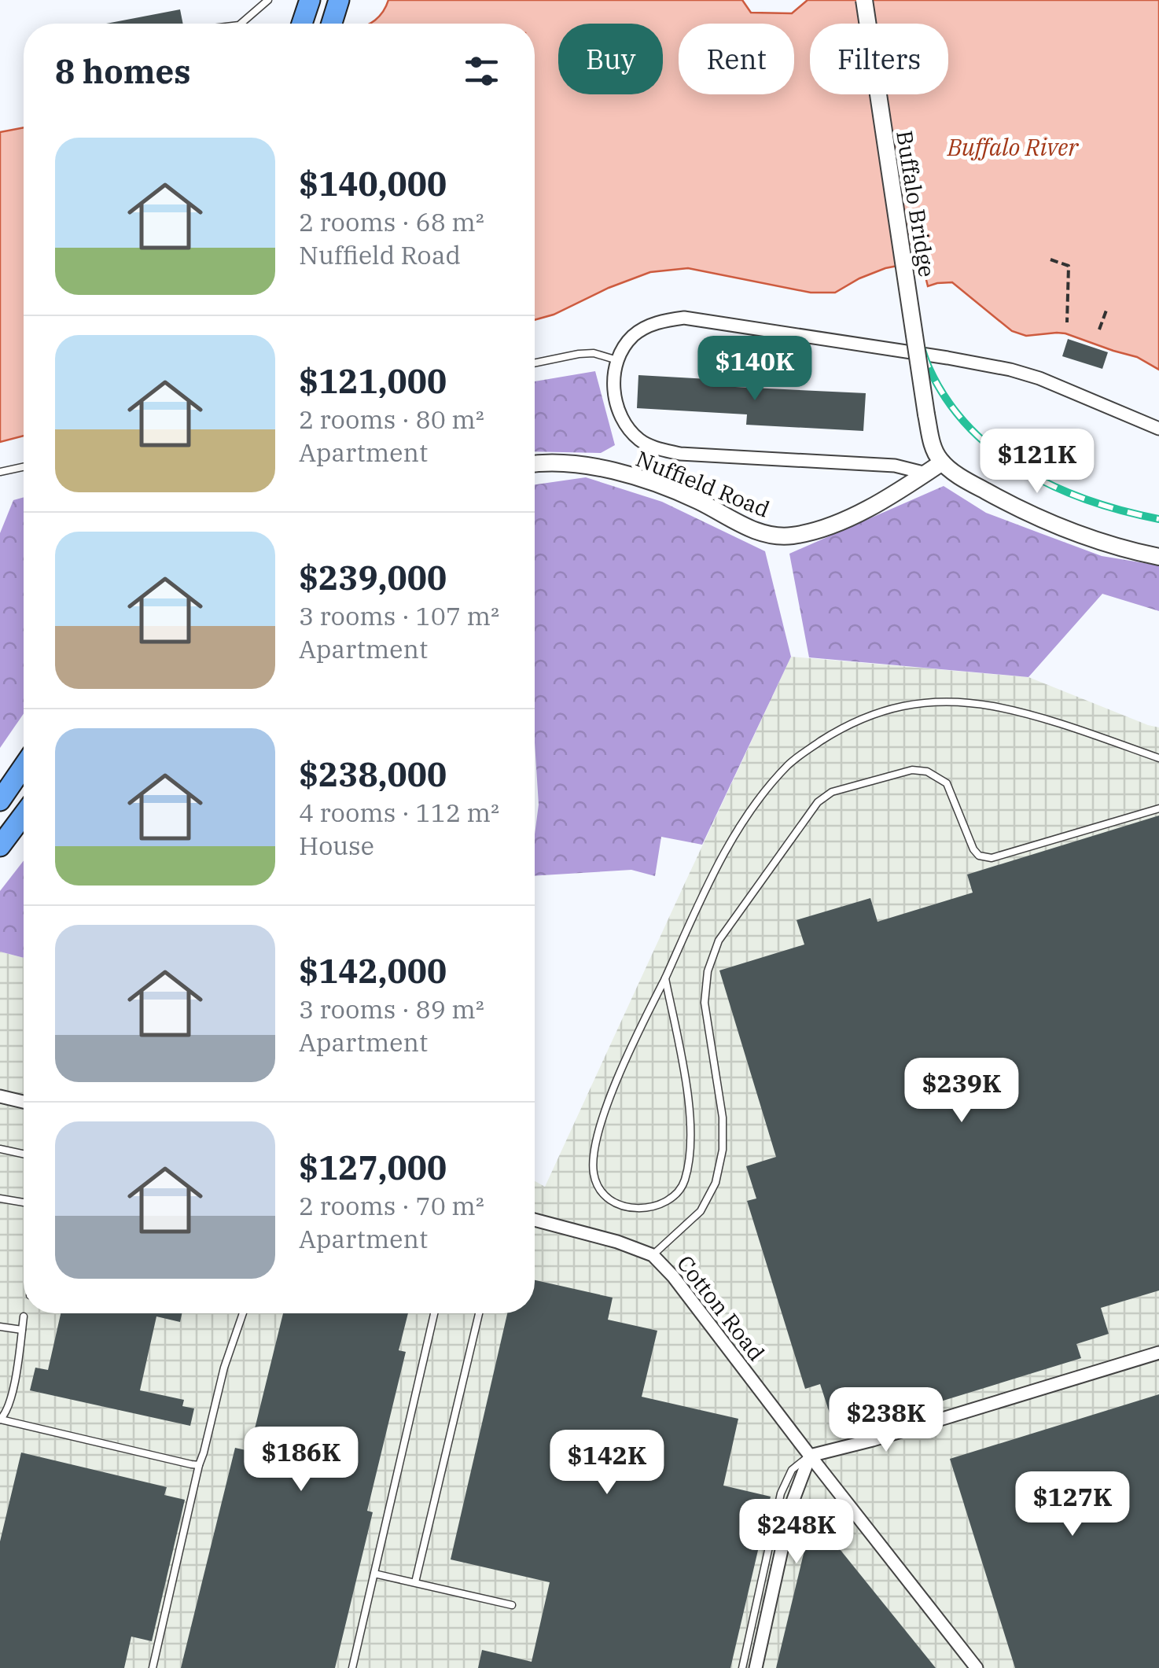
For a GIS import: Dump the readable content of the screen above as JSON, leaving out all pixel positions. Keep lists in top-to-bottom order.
{
  "streets": {
    "street": ["Buffalo Bridge", "Nuffield Road", "Cotton Road"]
  },
  "crossings": [
    ["Buffalo Bridge", "Nuffield Road"]
  ],
  "water": ["Buffalo River"],
  "page": {
    "chip": ["Buy", "Rent", "Filters"],
    "heading": "8 homes",
    "list": [
      {
        "name": "$140,000",
        "note": "2 rooms · 68 m² · Nuffield Road"
      },
      {
        "name": "$121,000",
        "note": "2 rooms · 80 m² · Apartment"
      },
      {
        "name": "$239,000",
        "note": "3 rooms · 107 m² · Apartment"
      },
      {
        "name": "$238,000",
        "note": "4 rooms · 112 m² · House"
      },
      {
        "name": "$142,000",
        "note": "3 rooms · 89 m² · Apartment"
      },
      {
        "name": "$127,000",
        "note": "2 rooms · 70 m² · Apartment"
      }
    ],
    "price": [
      "$140K",
      "$121K",
      "$239K",
      "$238K",
      "$186K",
      "$142K",
      "$127K",
      "$248K"
    ]
  }
}
